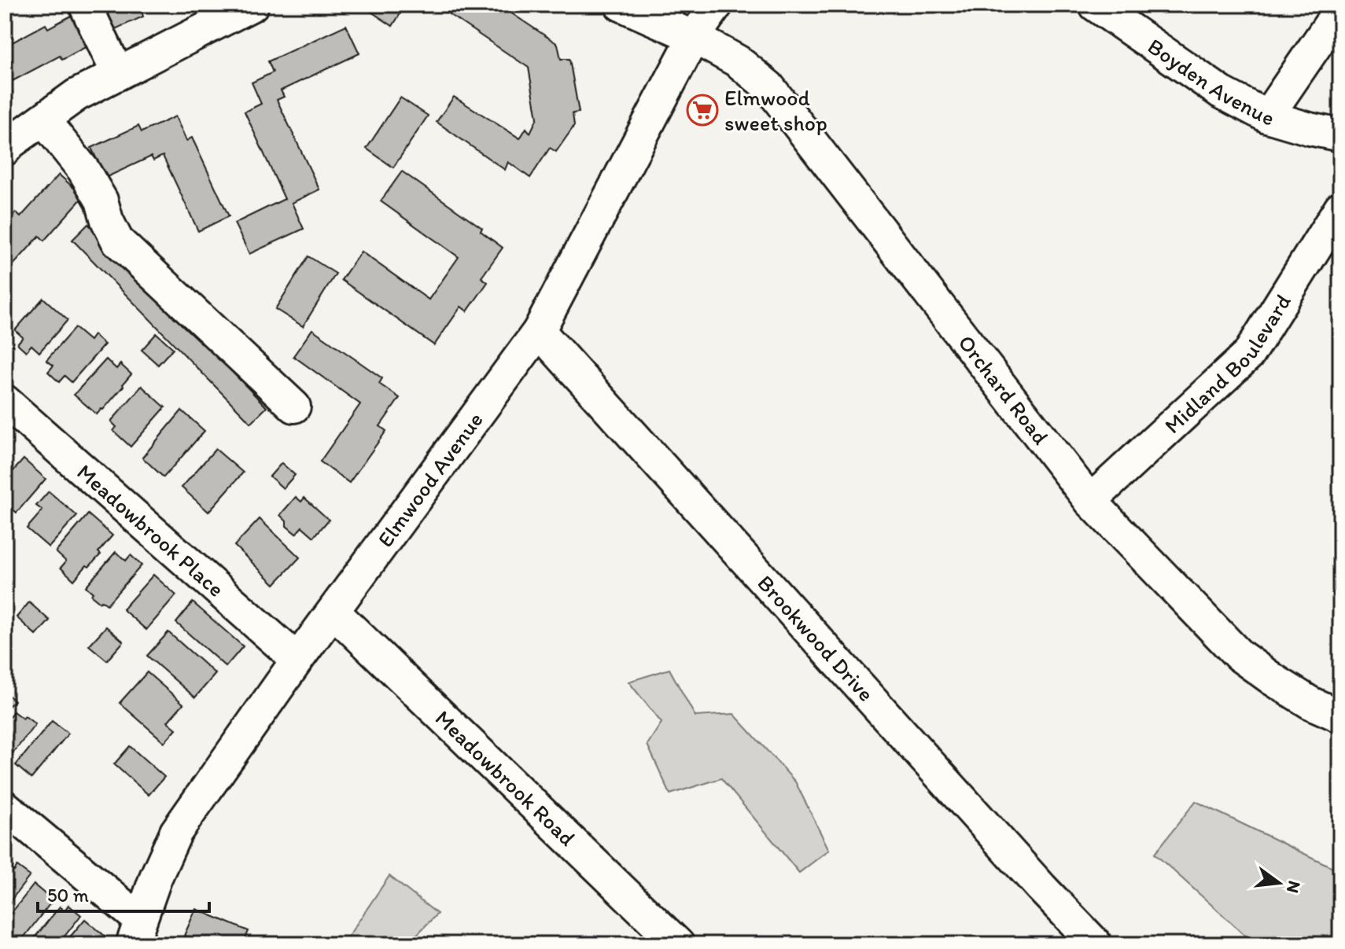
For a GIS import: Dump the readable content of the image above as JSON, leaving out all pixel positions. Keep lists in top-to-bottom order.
{
  "streets": {
    "street": [
      "Boyden Avenue",
      "Midland Boulevard",
      "Orchard Road",
      "Elmwood Avenue",
      "Meadowbrook Place",
      "Brookwood Drive",
      "Meadowbrook Road"
    ]
  },
  "crossings": [
    ["Midland Boulevard", "Orchard Road"],
    ["Orchard Road", "Elmwood Avenue"],
    ["Elmwood Avenue", "Meadowbrook Place"],
    ["Elmwood Avenue", "Brookwood Drive"],
    ["Elmwood Avenue", "Meadowbrook Road"]
  ],
  "places": {
    "supermarket": ["Elmwood sweet shop"]
  },
  "scale_bar": "50 m",
  "north": "right"
}
